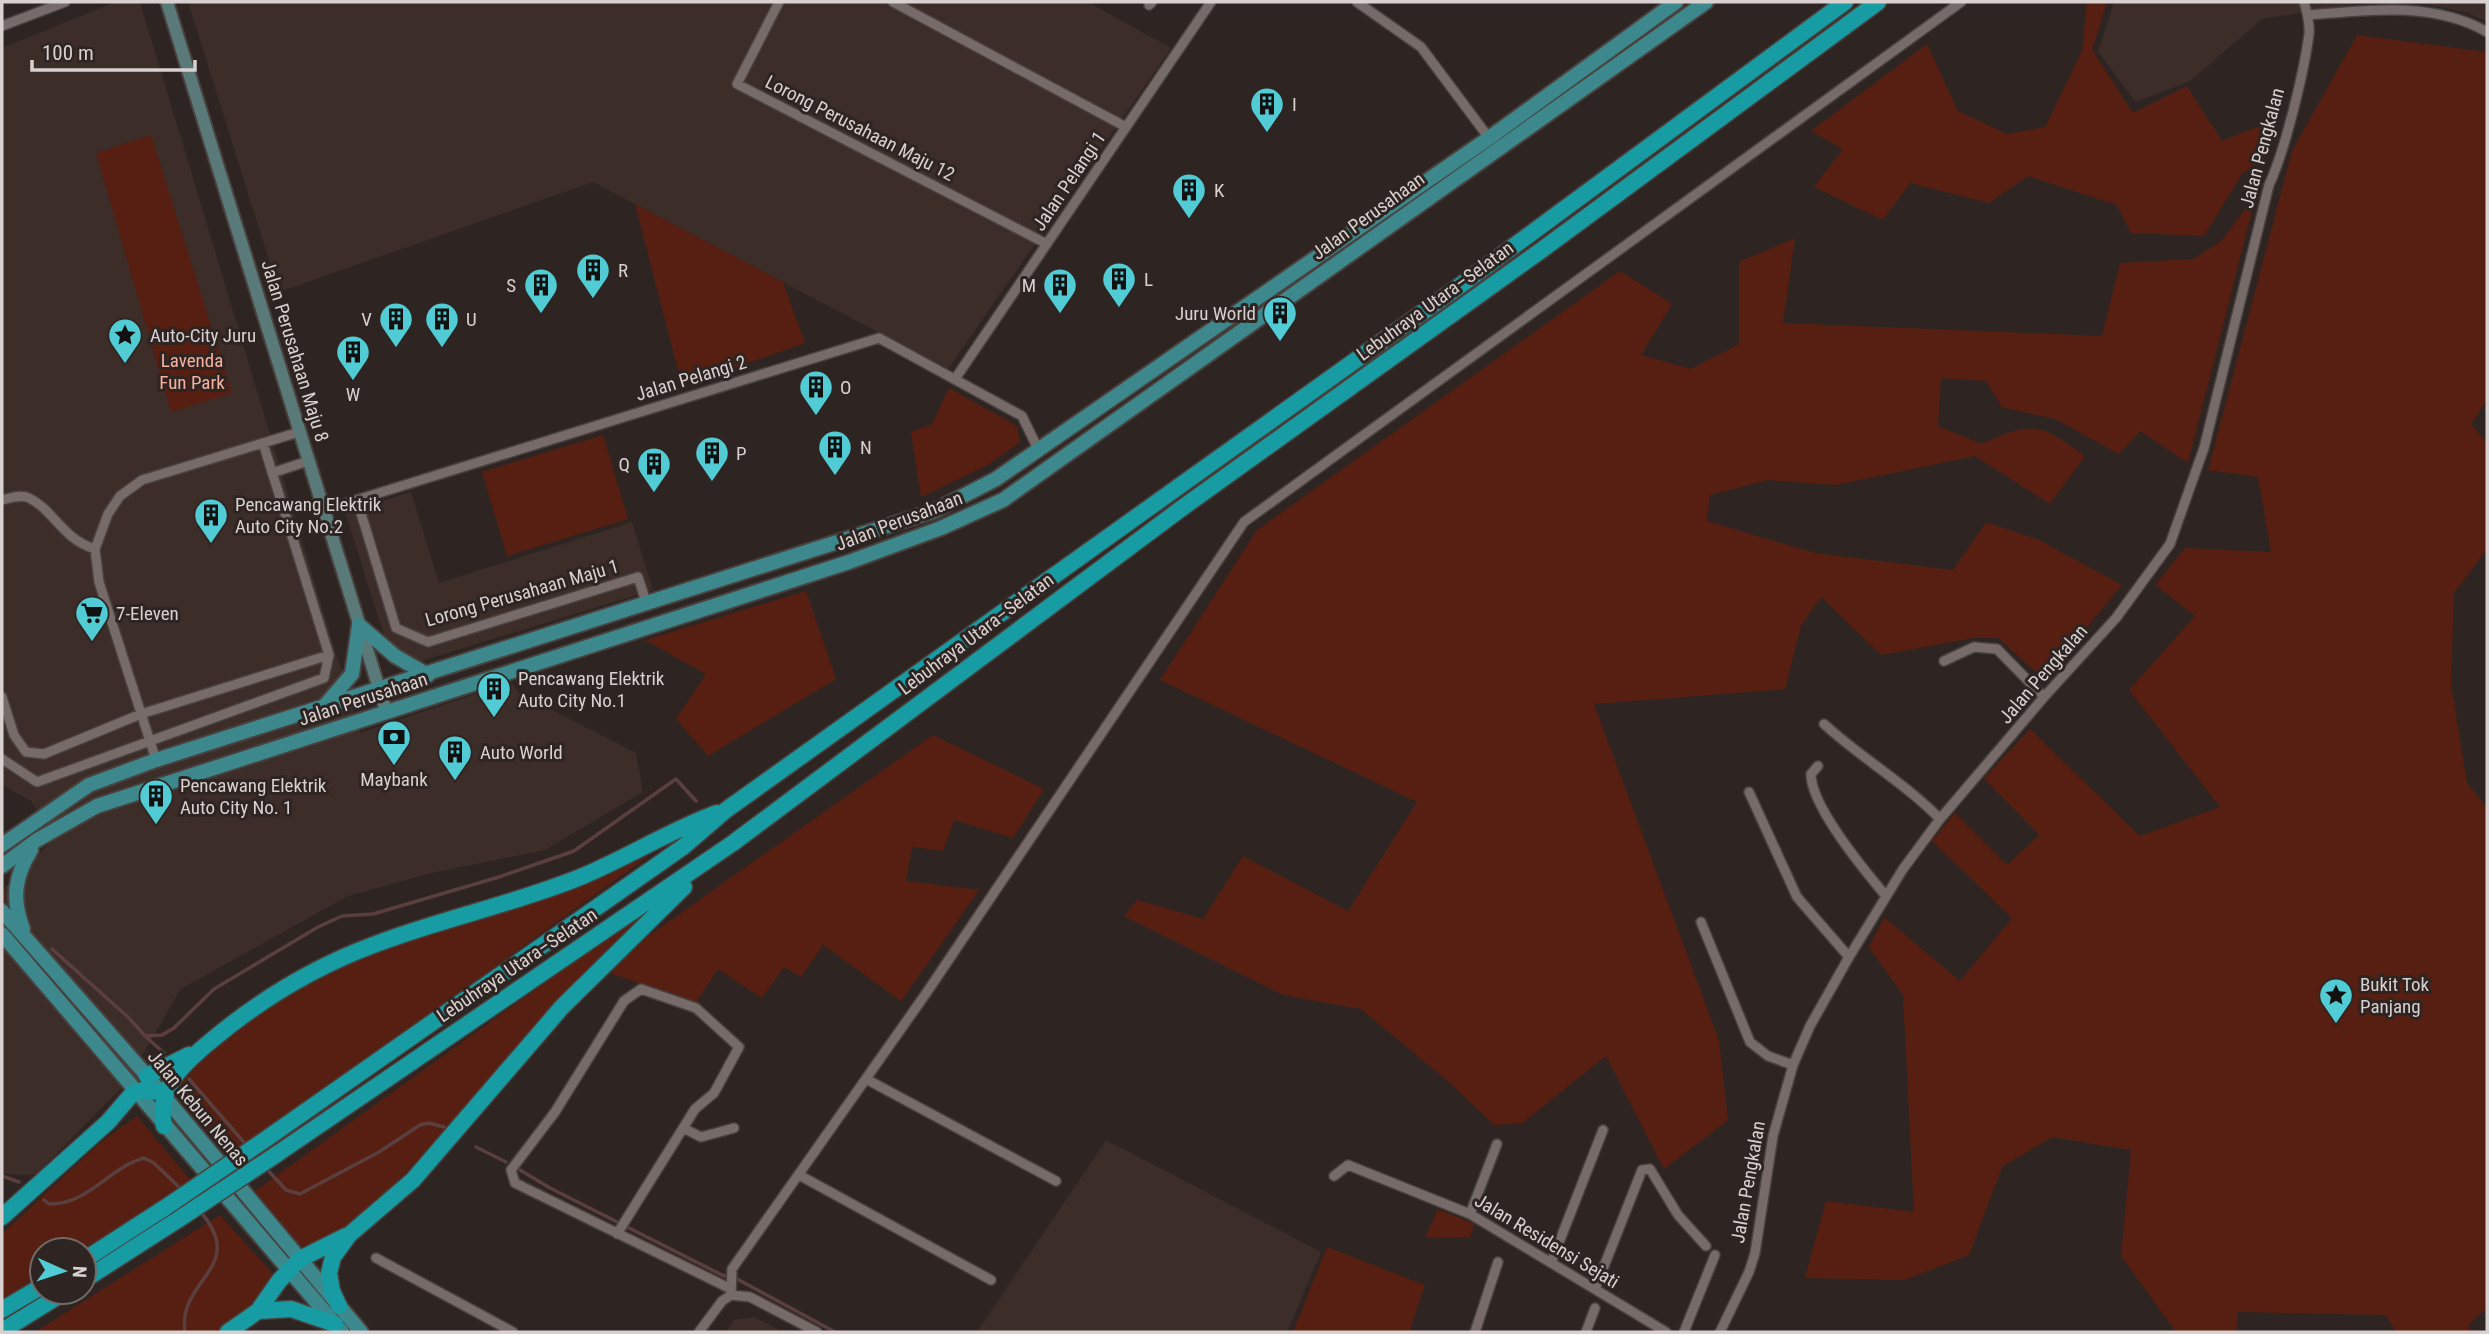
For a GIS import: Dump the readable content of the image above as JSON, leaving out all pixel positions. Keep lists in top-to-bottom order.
{
  "streets": {
    "highway": ["Lebuhraya Utara–Selatan"],
    "main road": ["Jalan Perusahaan", "Jalan Kebun Nenas"],
    "street": [
      "Lorong Perusahaan Maju 12",
      "Jalan Pengkalan",
      "Jalan Pelangi 1",
      "Jalan Perusahaan Maju 8",
      "Jalan Pelangi 2",
      "Lorong Perusahaan Maju 1",
      "Jalan Residensi Sejati"
    ]
  },
  "crossings": [
    ["Lorong Perusahaan Maju 12", "Jalan Pelangi 1"],
    ["Jalan Pelangi 1", "Jalan Pelangi 2"],
    ["Jalan Perusahaan", "Jalan Perusahaan Maju 8"],
    ["Jalan Perusahaan", "Jalan Pelangi 2"],
    ["Jalan Perusahaan", "Lorong Perusahaan Maju 1"],
    ["Jalan Perusahaan Maju 8", "Jalan Pelangi 2"],
    ["Jalan Pelangi 2", "Lorong Perusahaan Maju 1"]
  ],
  "parks": ["Lavenda Fun Park"],
  "places": {
    "building": [
      "I",
      "K",
      "R",
      "L",
      "S",
      "M",
      "Juru World",
      "V",
      "U",
      "W",
      "O",
      "N",
      "P",
      "Q",
      "Pencawang Elektrik Auto City No.2",
      "Pencawang Elektrik Auto City No.1",
      "Auto World",
      "Pencawang Elektrik Auto City No. 1"
    ],
    "place": ["Auto-City Juru", "Bukit Tok Panjang"],
    "supermarket": ["7-Eleven"],
    "bank": ["Maybank"]
  },
  "scale_bar": "100 m",
  "north": "right"
}
